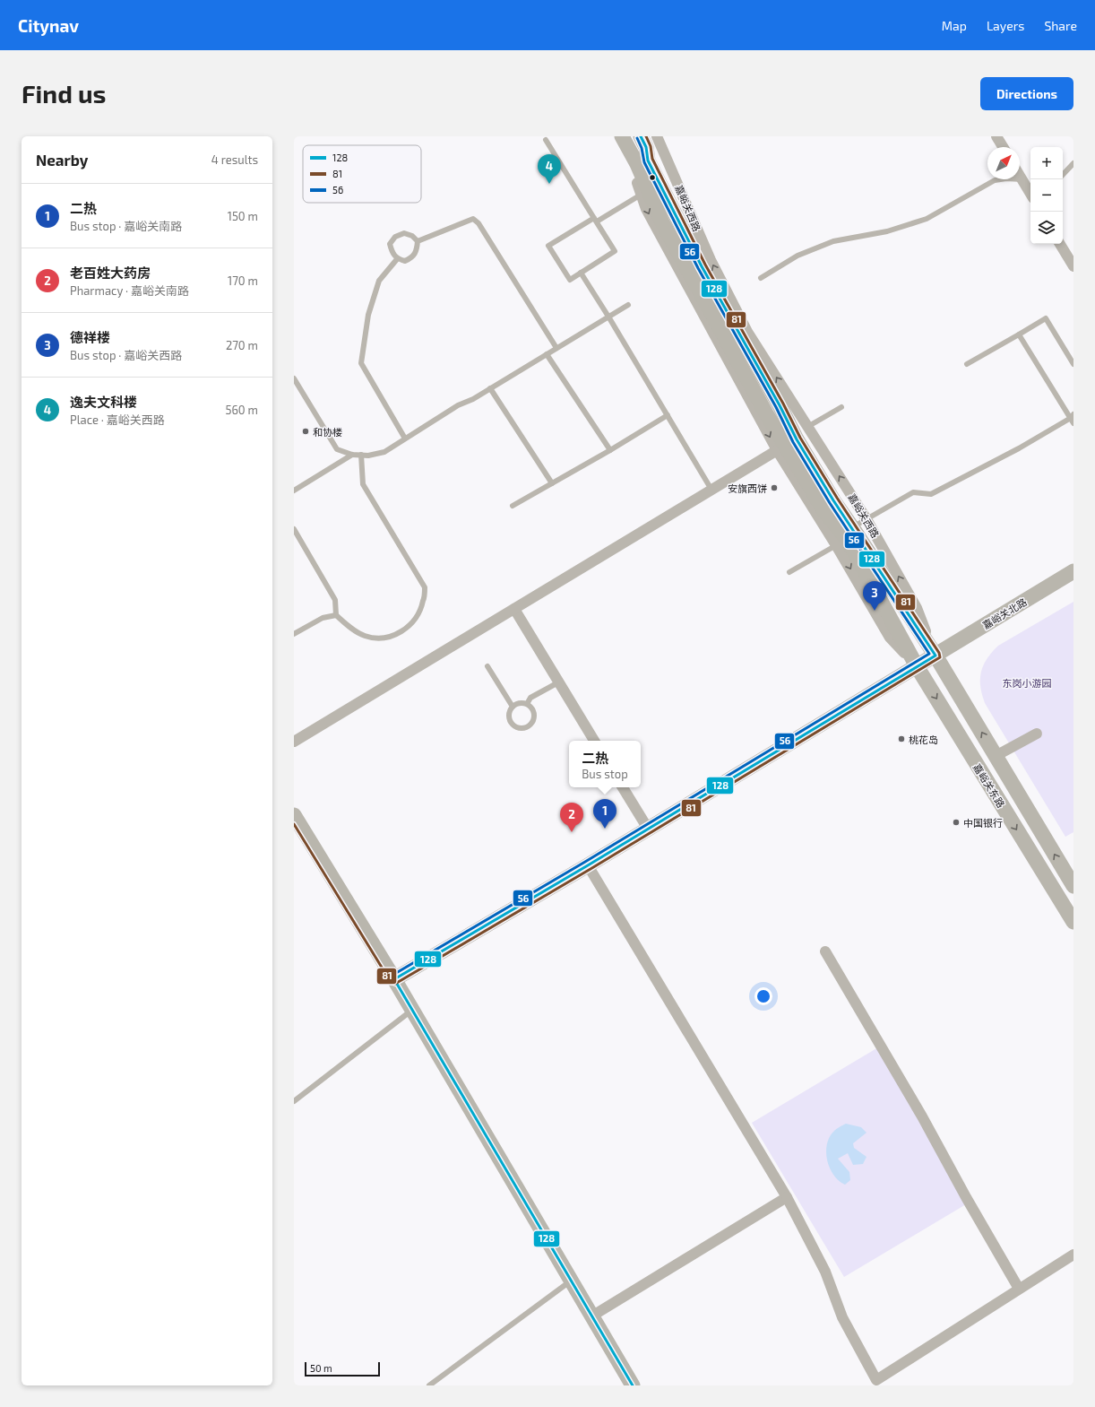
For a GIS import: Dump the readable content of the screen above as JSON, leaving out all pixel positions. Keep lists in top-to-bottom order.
{
  "streets": {
    "main road": ["嘉峪关西路", "嘉峪关北路", "嘉峪关东路"]
  },
  "crossings": [
    ["嘉峪关西路", "嘉峪关北路"],
    ["嘉峪关西路", "嘉峪关东路"],
    ["嘉峪关北路", "嘉峪关东路"]
  ],
  "parks": ["东岗小游园"],
  "places": [
    "和协楼",
    "安旗西饼",
    "桃花岛",
    "中国银行"
  ],
  "lines": ["transit line 128", "transit line 81", "transit line 56"],
  "legend": ["128", "81", "56"],
  "scale_bar": "50 m",
  "north": "top right",
  "page": {
    "header": "Citynav",
    "nav": ["Map", "Layers", "Share"],
    "buttons": "Directions",
    "title": "Find us",
    "heading": ["Nearby", "4 results"],
    "map_buttons": ["+", "−"],
    "pins": [
      "4",
      "3",
      "1",
      "2"
    ],
    "list": [
      {
        "mark": "1",
        "name": "二热",
        "note": "Bus stop · 嘉峪关南路",
        "value": "150 m"
      },
      {
        "mark": "2",
        "name": "老百姓大药房",
        "note": "Pharmacy · 嘉峪关南路",
        "value": "170 m"
      },
      {
        "mark": "3",
        "name": "德祥楼",
        "note": "Bus stop · 嘉峪关西路",
        "value": "270 m"
      },
      {
        "mark": "4",
        "name": "逸夫文科楼",
        "note": "Place · 嘉峪关西路",
        "value": "560 m"
      }
    ],
    "popup": ["二热", "Bus stop"],
    "scale": "50 m"
  }
}
